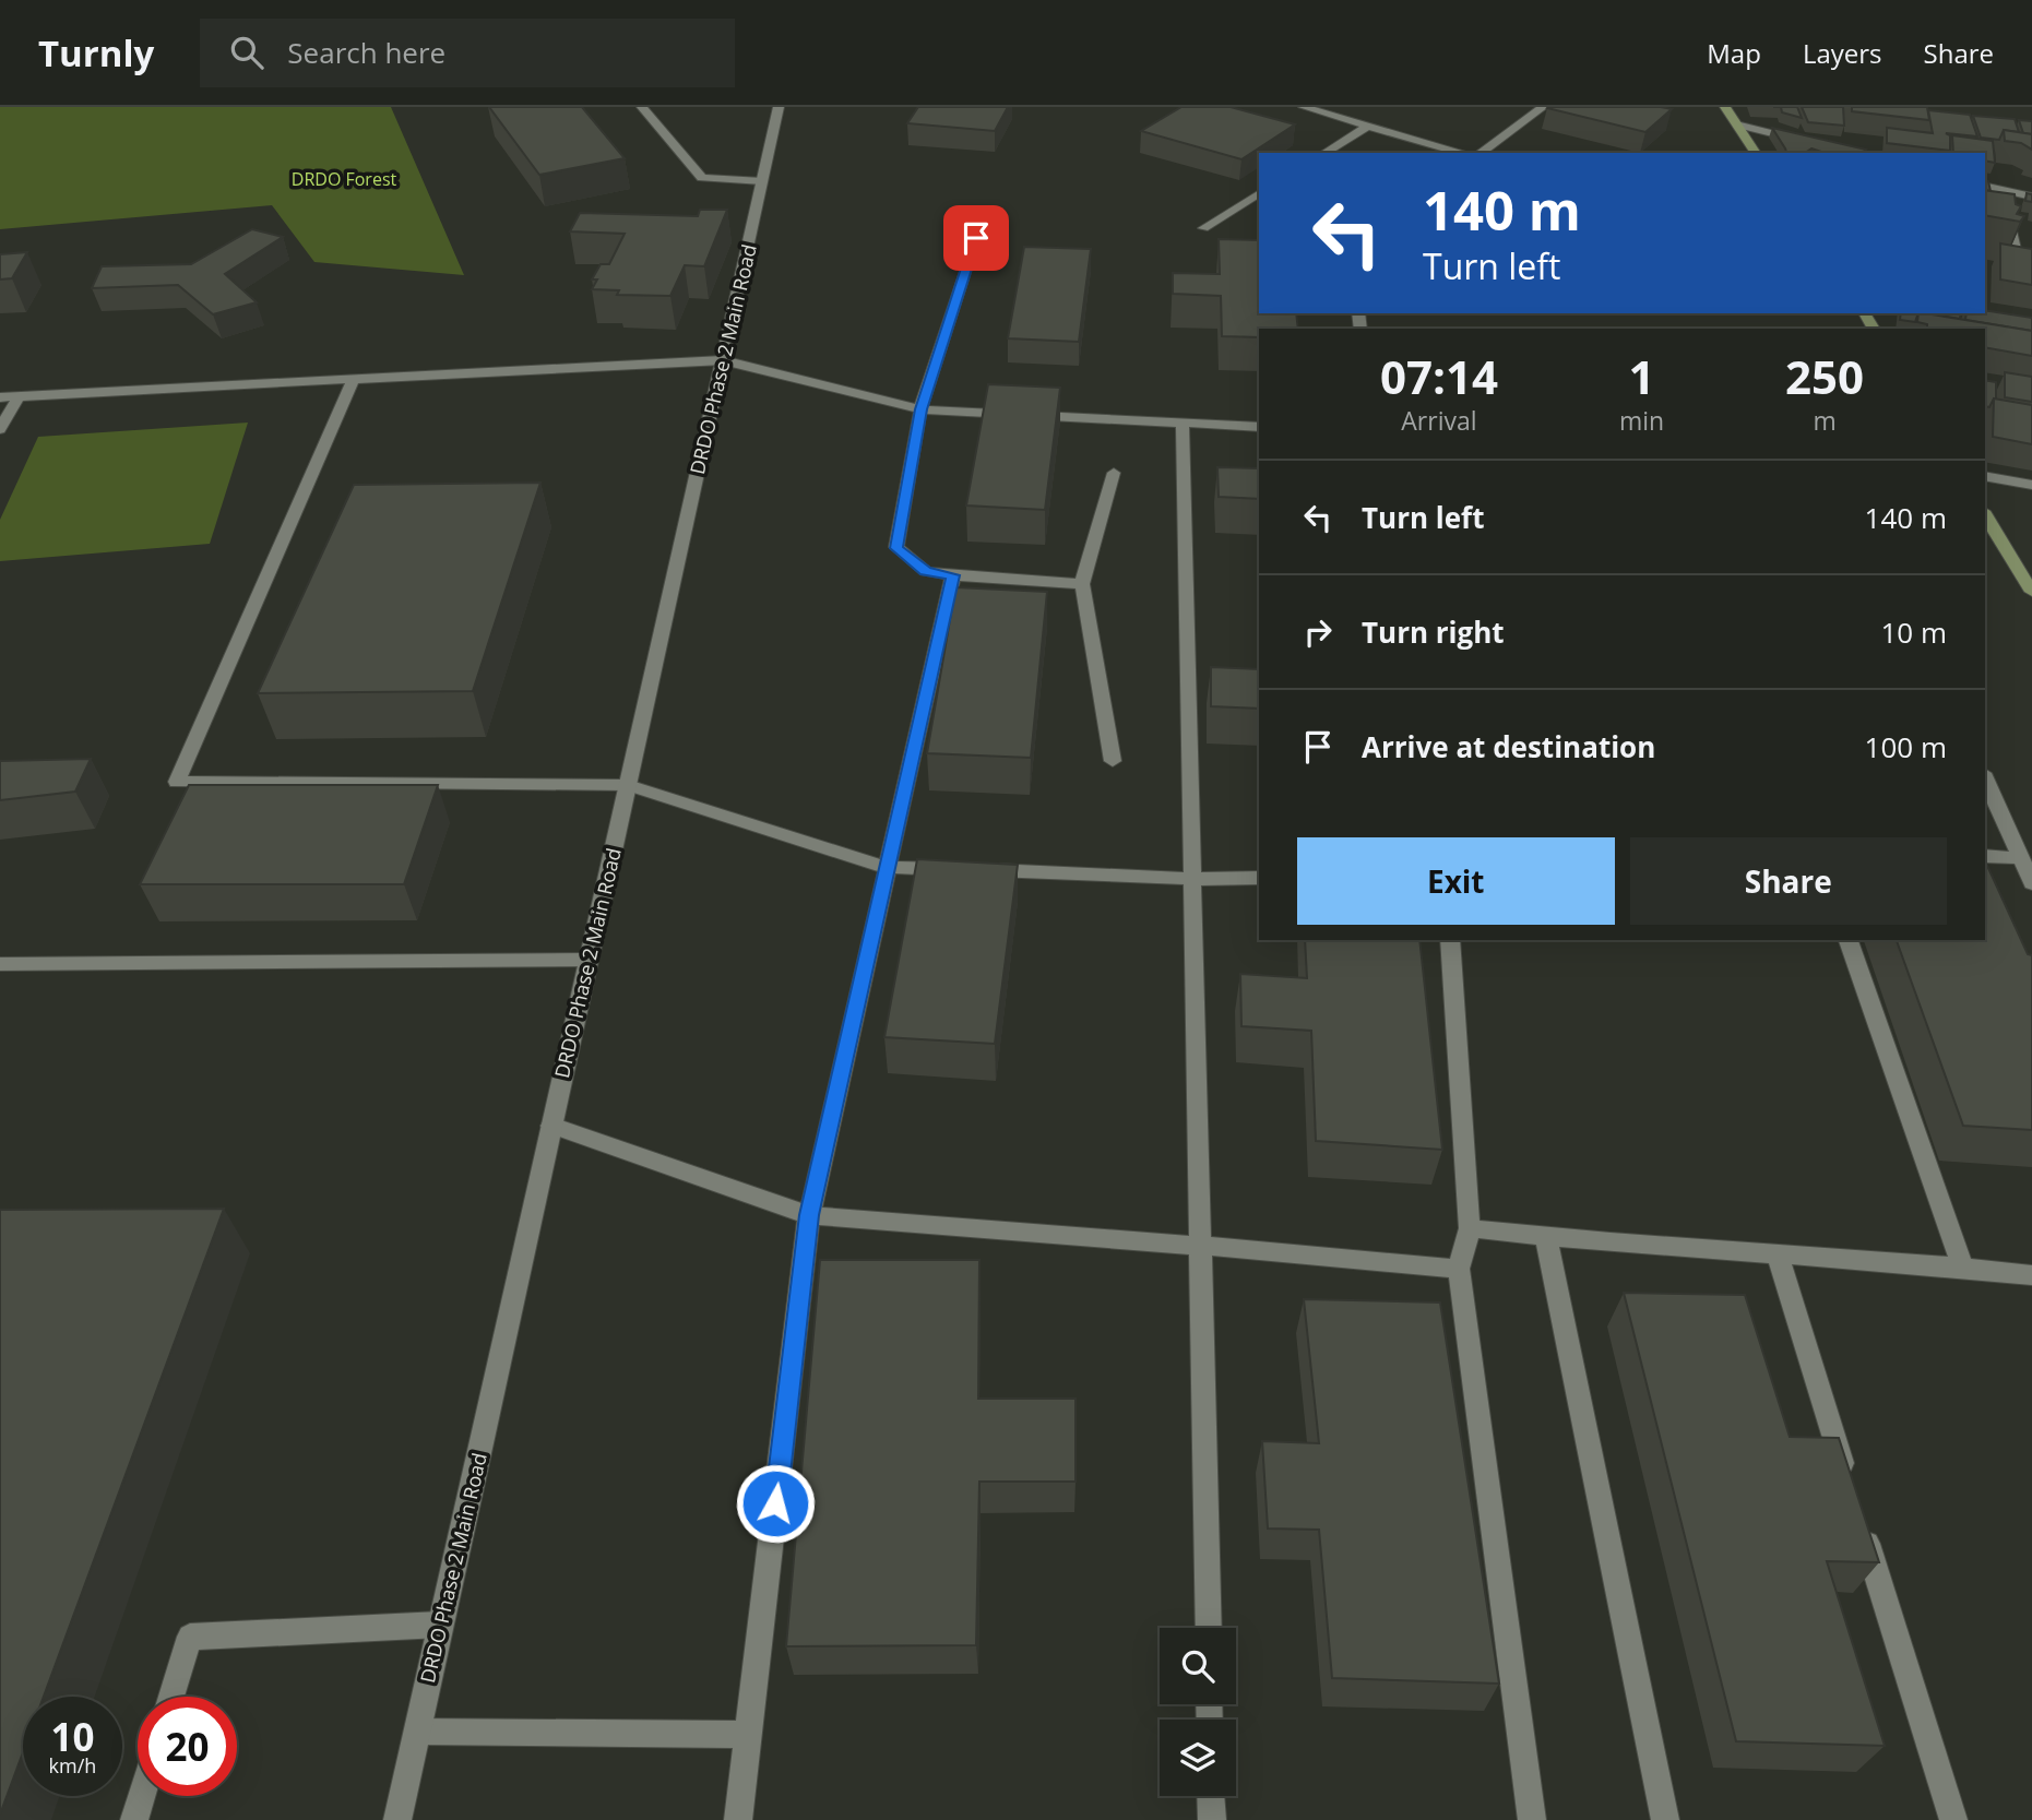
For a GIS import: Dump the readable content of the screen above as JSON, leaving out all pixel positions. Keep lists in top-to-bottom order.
{
  "streets": {
    "street": ["DRDO Phase 2 Main Road"]
  },
  "parks": ["DRDO Forest"],
  "page": {
    "header": "Turnly",
    "search": "Search here",
    "nav": ["Map", "Layers", "Share"],
    "turn": ["140 m", "Turn left"],
    "eta": [
      "07:14",
      "Arrival",
      "1",
      "min",
      "250",
      "m"
    ],
    "list": [
      {
        "name": "Turn left",
        "value": "140 m"
      },
      {
        "name": "Turn right",
        "value": "10 m"
      },
      {
        "name": "Arrive at destination",
        "value": "100 m"
      }
    ],
    "buttons": ["Exit", "Share"],
    "speed": "10 km/h",
    "limit": "20"
  }
}
